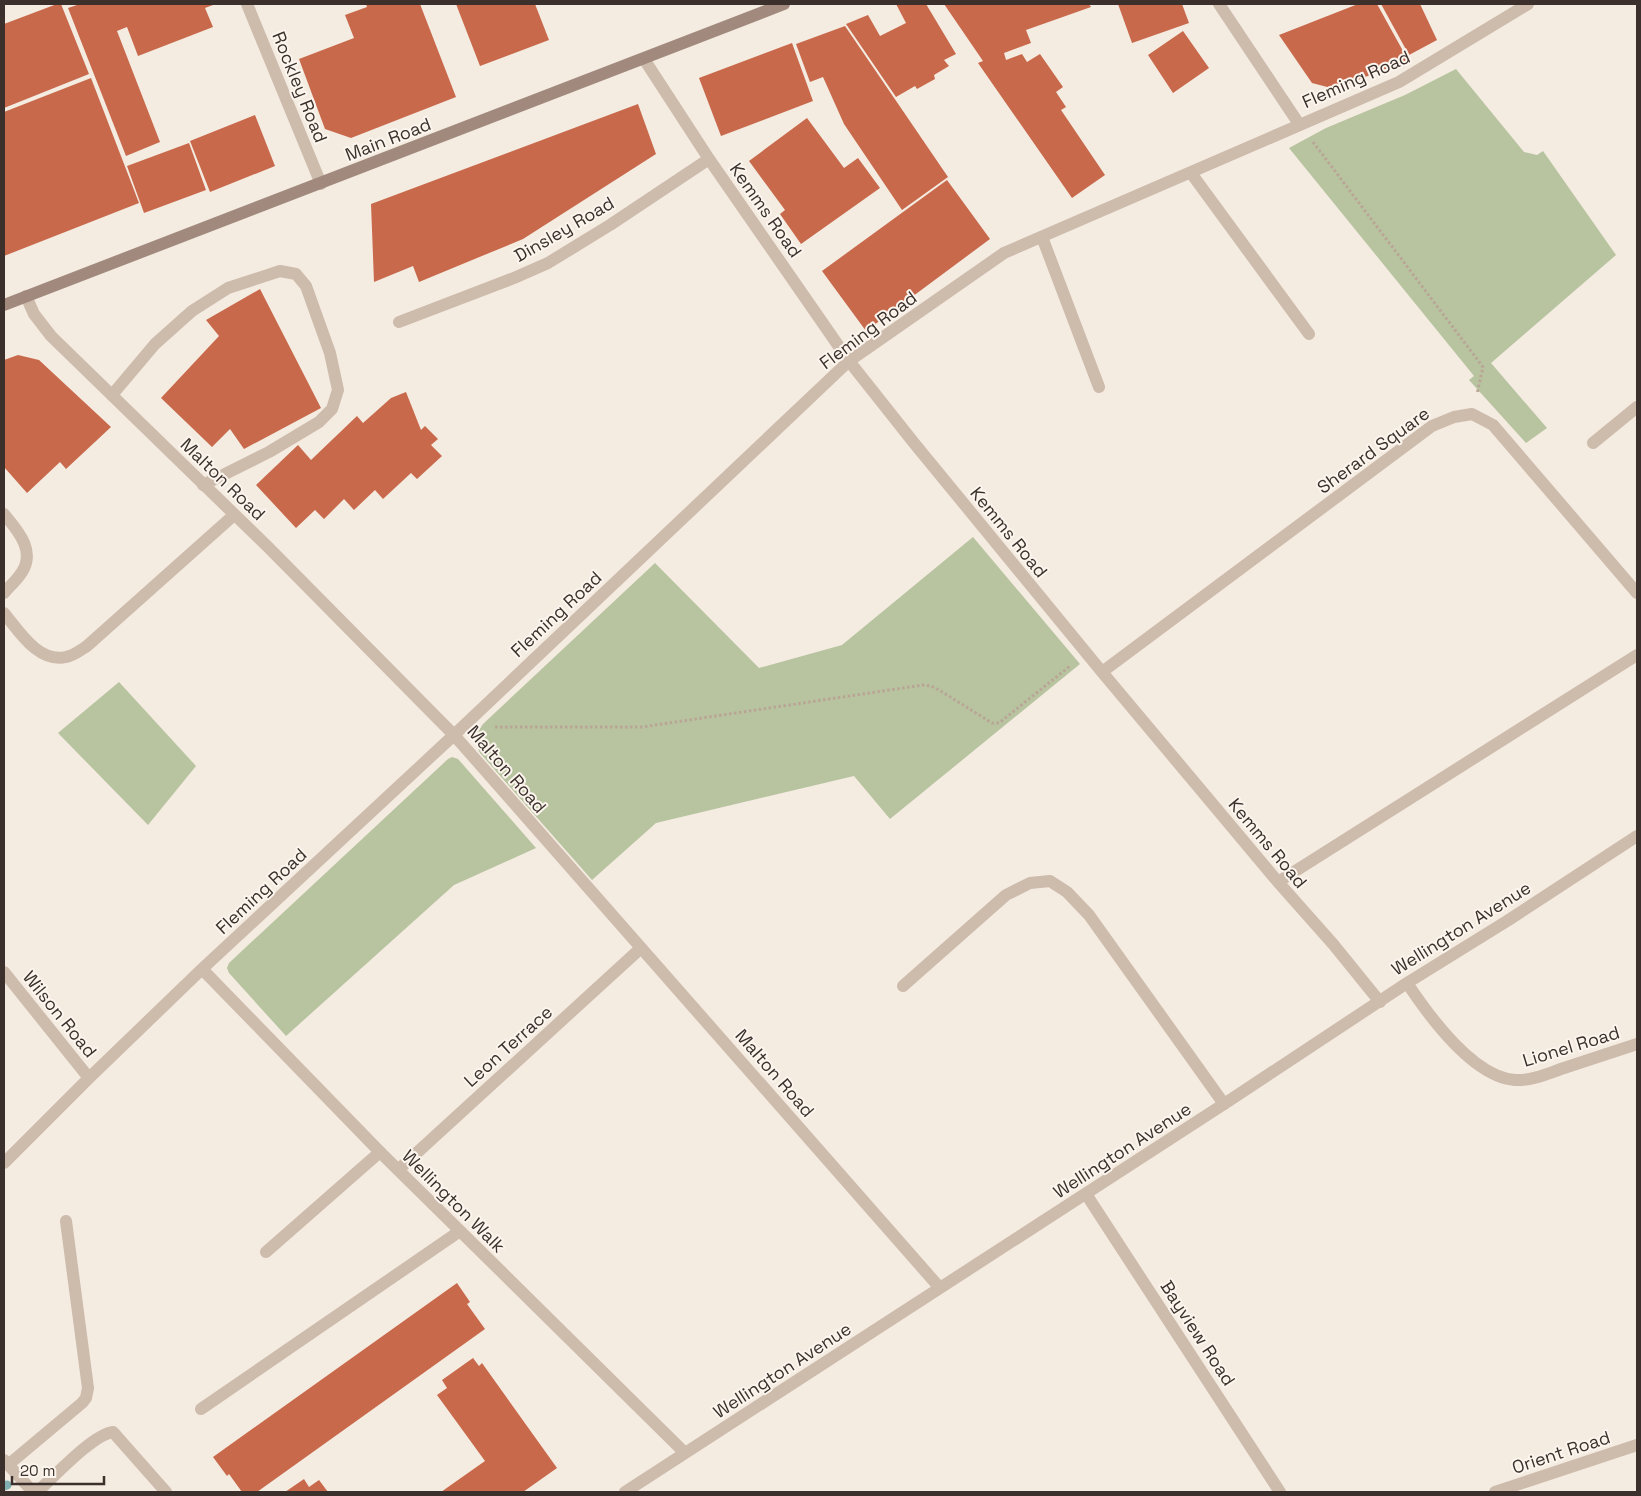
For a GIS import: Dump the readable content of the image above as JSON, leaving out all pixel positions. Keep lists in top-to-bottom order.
{
  "streets": {
    "main road": ["Main Road"],
    "street": [
      "Fleming Road",
      "Rockley Road",
      "Kemms Road",
      "Dinsley Road",
      "Sherard Square",
      "Malton Road",
      "Wellington Avenue",
      "Wilson Road",
      "Leon Terrace",
      "Lionel Road",
      "Wellington Walk",
      "Bayview Road",
      "Orient Road"
    ]
  },
  "crossings": [
    ["Fleming Road", "Kemms Road"],
    ["Fleming Road", "Malton Road"],
    ["Fleming Road", "Wilson Road"],
    ["Fleming Road", "Wellington Walk"],
    ["Rockley Road", "Main Road"],
    ["Main Road", "Kemms Road"],
    ["Main Road", "Malton Road"],
    ["Kemms Road", "Dinsley Road"],
    ["Kemms Road", "Sherard Square"],
    ["Kemms Road", "Wellington Avenue"],
    ["Malton Road", "Wellington Avenue"],
    ["Malton Road", "Leon Terrace"],
    ["Wellington Avenue", "Lionel Road"],
    ["Wellington Avenue", "Wellington Walk"],
    ["Wellington Avenue", "Bayview Road"],
    ["Leon Terrace", "Wellington Walk"]
  ],
  "scale_bar": "20 m"
}
